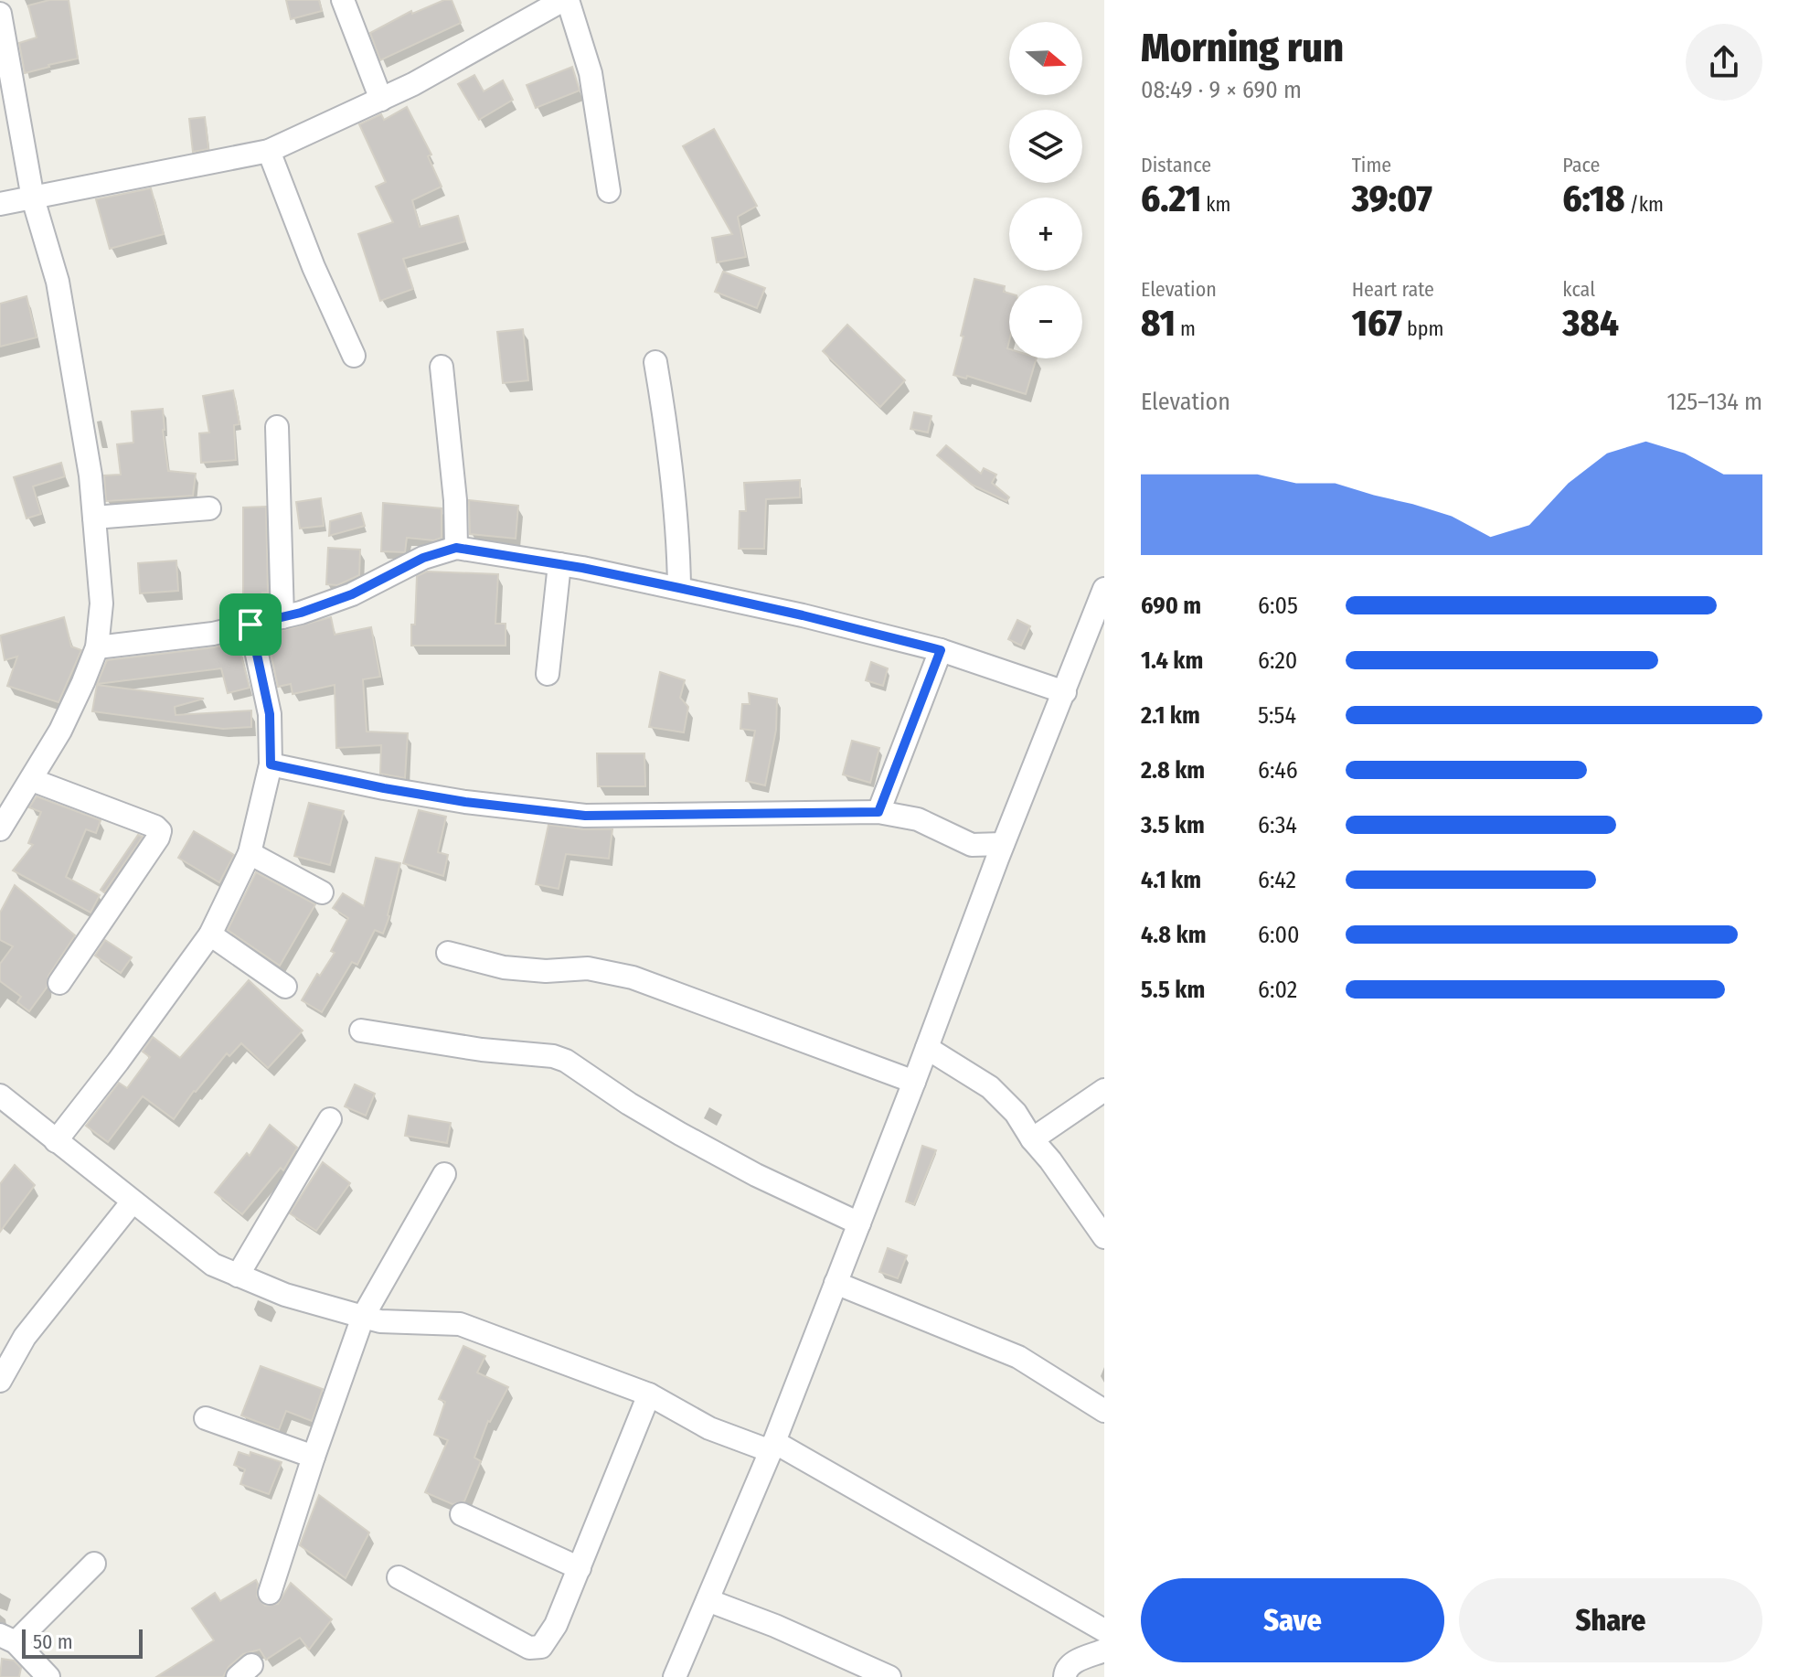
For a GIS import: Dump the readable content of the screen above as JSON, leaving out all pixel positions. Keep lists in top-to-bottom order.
{
  "scale_bar": "50 m",
  "north": "right",
  "page": {
    "heading": ["Morning run", "08:49 · 9 × 690 m"],
    "map_buttons": ["+", "−"],
    "stats": [
      ["Distance", "6.21 km"],
      ["Time", "39:07"],
      ["Pace", "6:18 /km"],
      ["Elevation", "81 m"],
      ["Heart rate", "167 bpm"],
      ["kcal", "384"]
    ],
    "chart": ["Elevation", "125–134 m"],
    "list": [
      {
        "name": "690 m",
        "note": "6:05"
      },
      {
        "name": "1.4 km",
        "note": "6:20"
      },
      {
        "name": "2.1 km",
        "note": "5:54"
      },
      {
        "name": "2.8 km",
        "note": "6:46"
      },
      {
        "name": "3.5 km",
        "note": "6:34"
      },
      {
        "name": "4.1 km",
        "note": "6:42"
      },
      {
        "name": "4.8 km",
        "note": "6:00"
      },
      {
        "name": "5.5 km",
        "note": "6:02"
      }
    ],
    "buttons": ["Save", "Share"],
    "scale": "50 m"
  }
}
